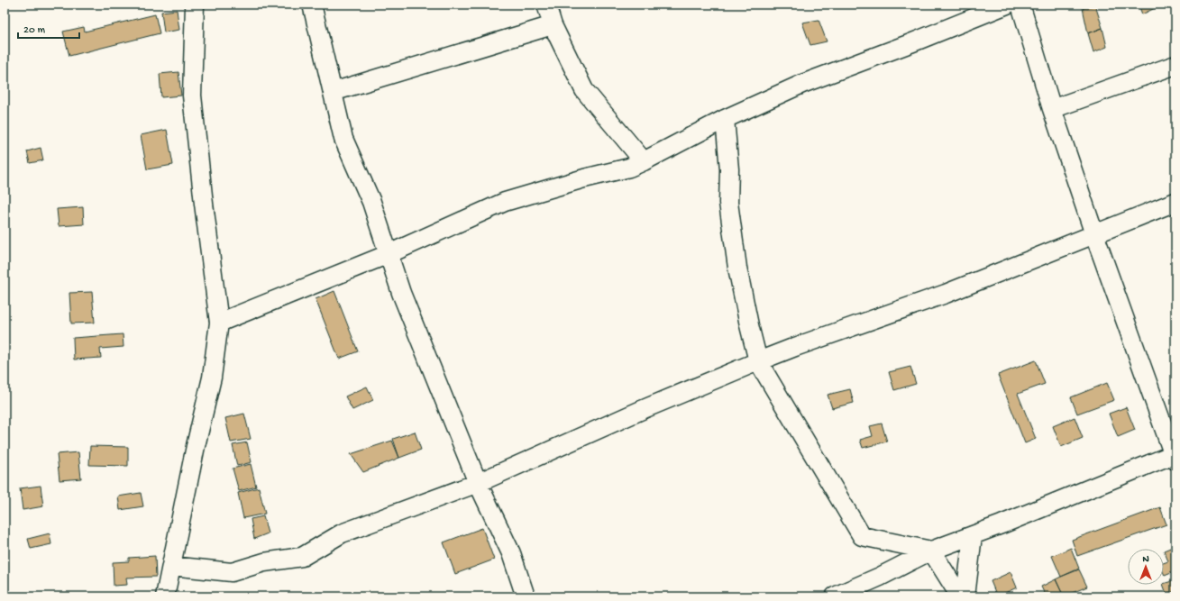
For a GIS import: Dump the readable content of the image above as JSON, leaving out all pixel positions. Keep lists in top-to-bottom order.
{
  "scale_bar": "20 m",
  "north": "top"
}
